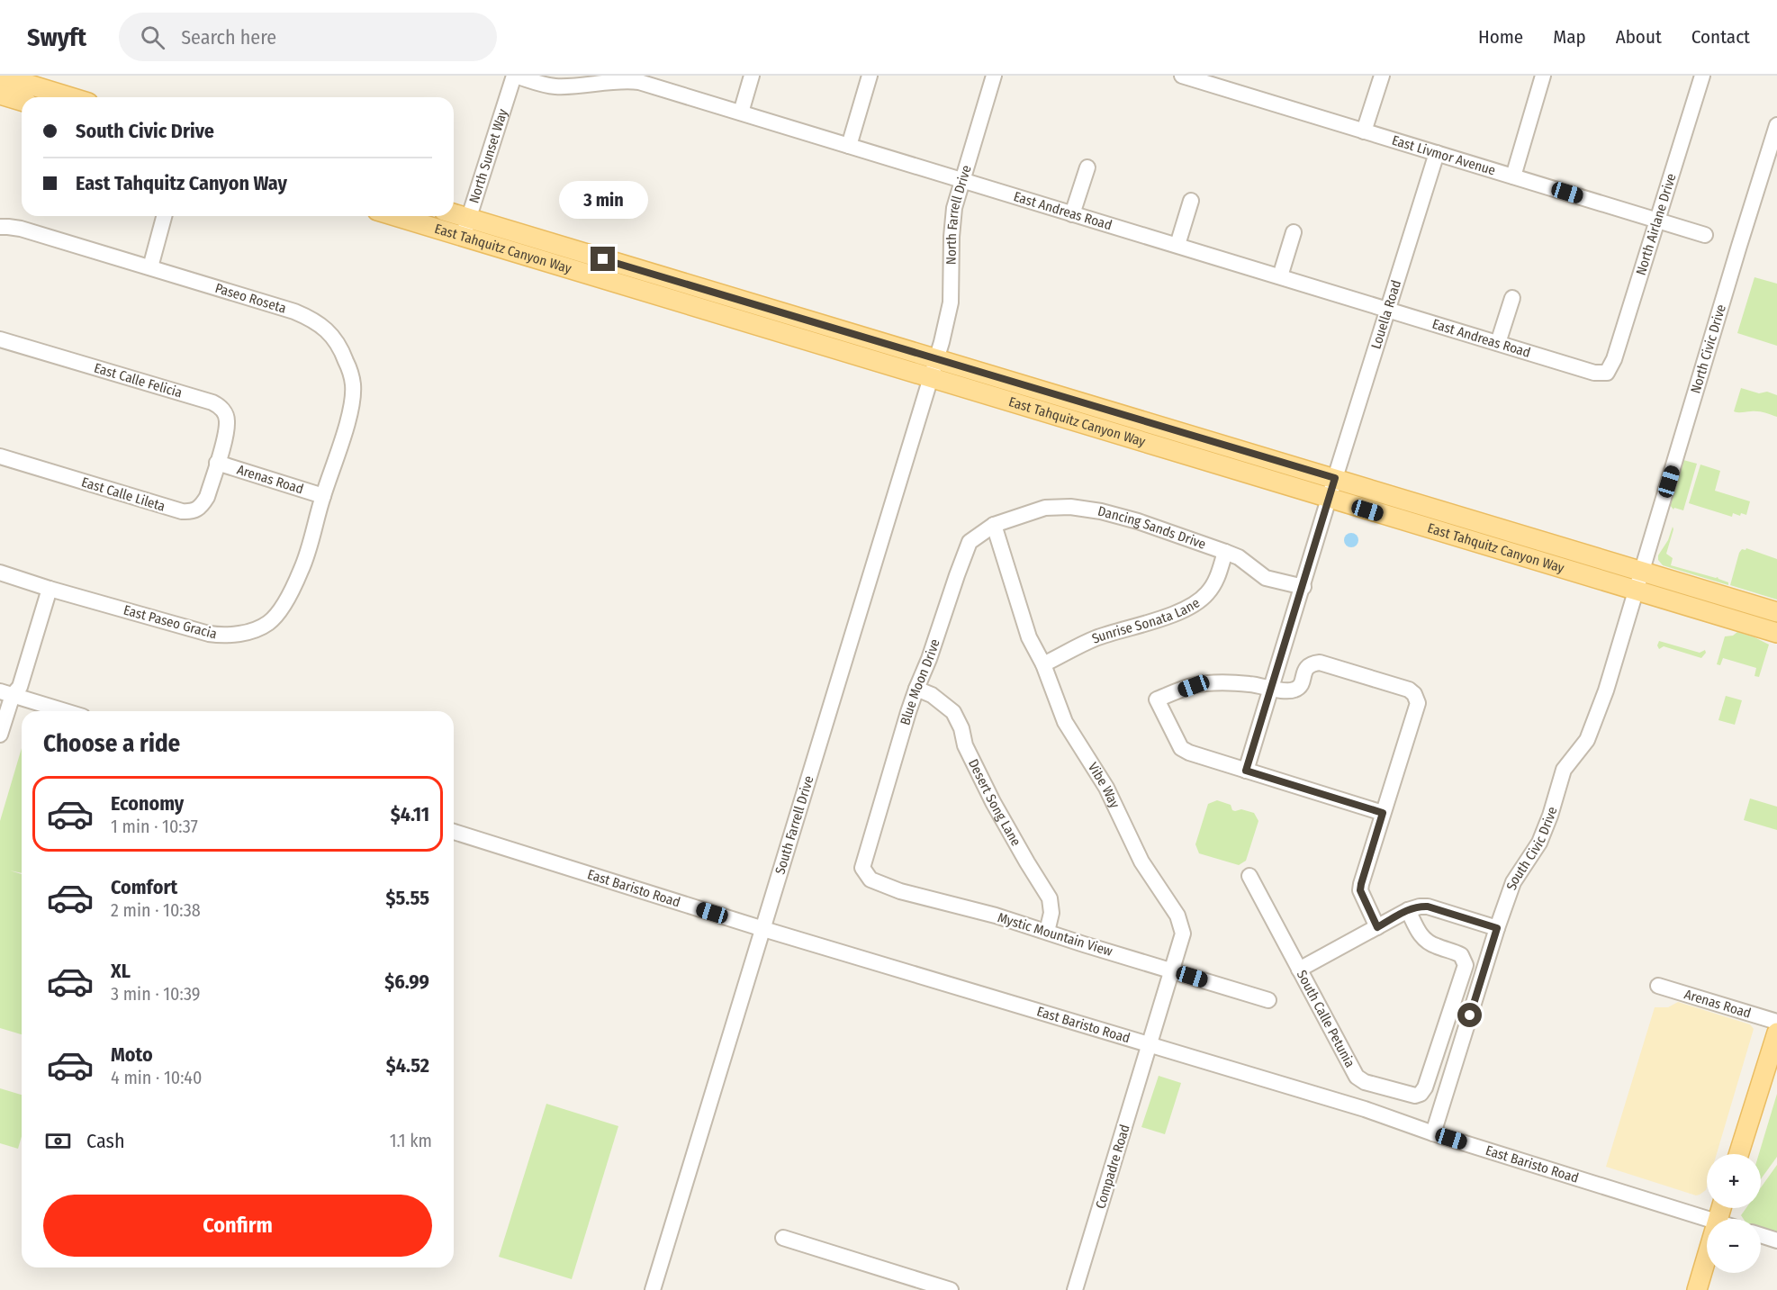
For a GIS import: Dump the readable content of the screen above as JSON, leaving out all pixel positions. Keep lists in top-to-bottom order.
{
  "streets": {
    "main road": ["East Tahquitz Canyon Way"],
    "street": [
      "East Livmor Avenue",
      "North Sunset Way",
      "East Andreas Road",
      "North Farrell Drive",
      "North Airlane Drive",
      "Paseo Roseta",
      "Louella Road",
      "North Civic Drive",
      "East Calle Felicia",
      "Arenas Road",
      "East Calle Lileta",
      "Dancing Sands Drive",
      "Sunrise Sonata Lane",
      "East Paseo Gracia",
      "Blue Moon Drive",
      "Vibe Way",
      "Desert Song Lane",
      "South Farrell Drive",
      "South Civic Drive",
      "East Baristo Road",
      "Mystic Mountain View",
      "South Calle Petunia",
      "Compadre Road"
    ]
  },
  "crossings": [
    ["East Livmor Avenue", "North Airlane Drive"],
    ["East Livmor Avenue", "Louella Road"],
    ["North Sunset Way", "East Andreas Road"],
    ["North Sunset Way", "East Tahquitz Canyon Way"],
    ["East Andreas Road", "North Farrell Drive"],
    ["East Andreas Road", "North Airlane Drive"],
    ["East Andreas Road", "Louella Road"],
    ["North Farrell Drive", "East Tahquitz Canyon Way"],
    ["North Farrell Drive", "South Farrell Drive"],
    ["East Tahquitz Canyon Way", "Louella Road"],
    ["East Tahquitz Canyon Way", "North Civic Drive"],
    ["East Tahquitz Canyon Way", "South Farrell Drive"],
    ["East Tahquitz Canyon Way", "South Civic Drive"],
    ["Paseo Roseta", "Arenas Road"],
    ["Paseo Roseta", "East Paseo Gracia"],
    ["Louella Road", "Dancing Sands Drive"],
    ["North Civic Drive", "South Civic Drive"],
    ["East Calle Felicia", "Arenas Road"],
    ["East Calle Felicia", "East Calle Lileta"],
    ["Arenas Road", "East Calle Lileta"],
    ["Arenas Road", "East Paseo Gracia"],
    ["Dancing Sands Drive", "Sunrise Sonata Lane"],
    ["Dancing Sands Drive", "Blue Moon Drive"],
    ["Dancing Sands Drive", "Vibe Way"],
    ["Sunrise Sonata Lane", "Vibe Way"],
    ["Blue Moon Drive", "Vibe Way"],
    ["Blue Moon Drive", "Desert Song Lane"],
    ["Blue Moon Drive", "Mystic Mountain View"],
    ["Vibe Way", "East Baristo Road"],
    ["Vibe Way", "Mystic Mountain View"],
    ["Vibe Way", "Compadre Road"],
    ["Desert Song Lane", "Mystic Mountain View"],
    ["South Farrell Drive", "East Baristo Road"],
    ["South Civic Drive", "East Baristo Road"],
    ["East Baristo Road", "Compadre Road"]
  ],
  "page": {
    "header": "Swyft",
    "search": "Search here",
    "nav": [
      "Home",
      "Map",
      "About",
      "Contact"
    ],
    "banner": ["South Civic Drive", "East Tahquitz Canyon Way"],
    "bubble": "3 min",
    "heading": "Choose a ride",
    "list": [
      {
        "name": "Economy",
        "note": "1 min · 10:37",
        "value": "$4.11"
      },
      {
        "name": "Comfort",
        "note": "2 min · 10:38",
        "value": "$5.55"
      },
      {
        "name": "XL",
        "note": "3 min · 10:39",
        "value": "$6.99"
      },
      {
        "name": "Moto",
        "note": "4 min · 10:40",
        "value": "$4.52"
      }
    ],
    "pay": ["Cash", "1.1 km"],
    "map_buttons": ["+", "−"],
    "buttons": "Confirm"
  }
}
